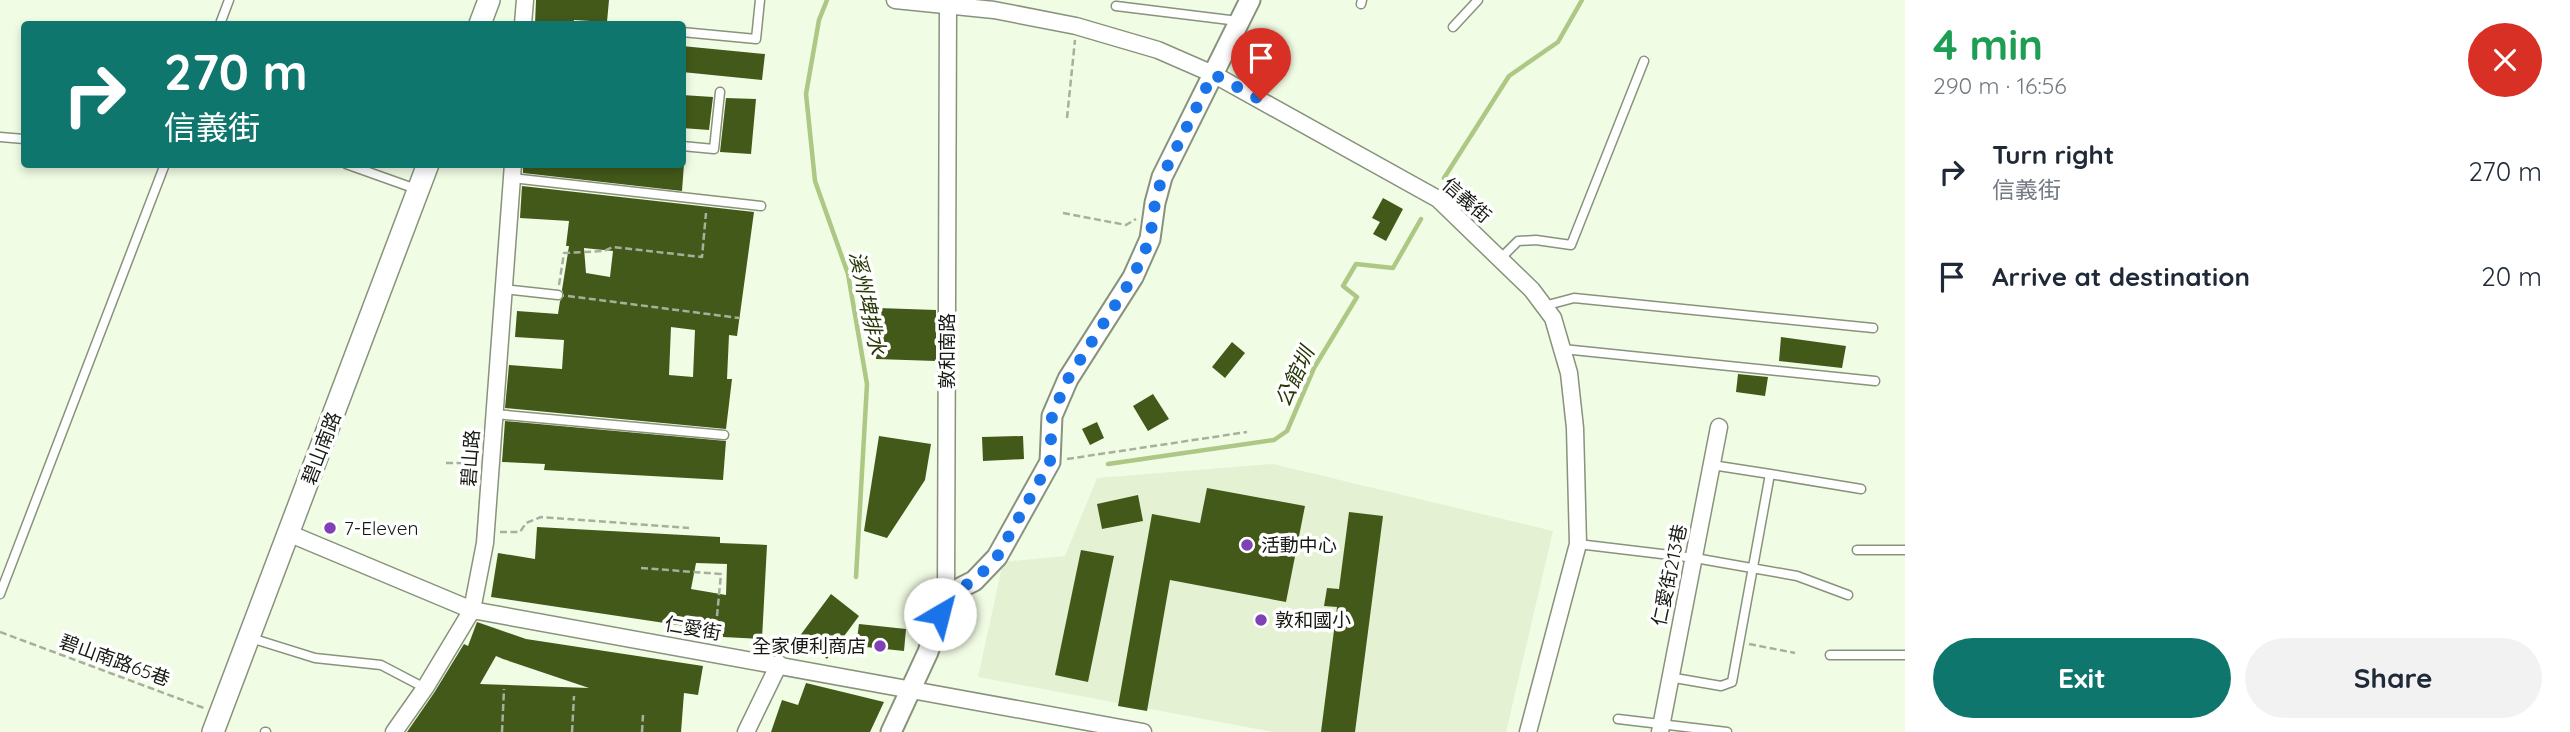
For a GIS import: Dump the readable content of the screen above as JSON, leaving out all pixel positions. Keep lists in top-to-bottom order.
{
  "streets": {
    "main road": ["碧山南路"],
    "street": [
      "信義街",
      "敦和南路",
      "碧山路",
      "仁愛街213巷",
      "仁愛街"
    ],
    "path": ["碧山南路65巷"]
  },
  "crossings": [
    ["信義街", "敦和南路"],
    ["敦和南路", "仁愛街"],
    ["碧山南路", "仁愛街"],
    ["碧山南路", "碧山南路65巷"],
    ["碧山路", "仁愛街"]
  ],
  "water": ["溪州埤排水", "公館圳"],
  "places": [
    "7-Eleven",
    "活動中心",
    "敦和國小",
    "全家便利商店"
  ],
  "page": {
    "heading": ["4 min", "290 m · 16:56"],
    "turn": ["270 m", "信義街"],
    "list": [
      {
        "name": "Turn right",
        "note": "信義街",
        "value": "270 m"
      },
      {
        "name": "Arrive at destination",
        "value": "20 m"
      }
    ],
    "buttons": ["Exit", "Share"]
  }
}
